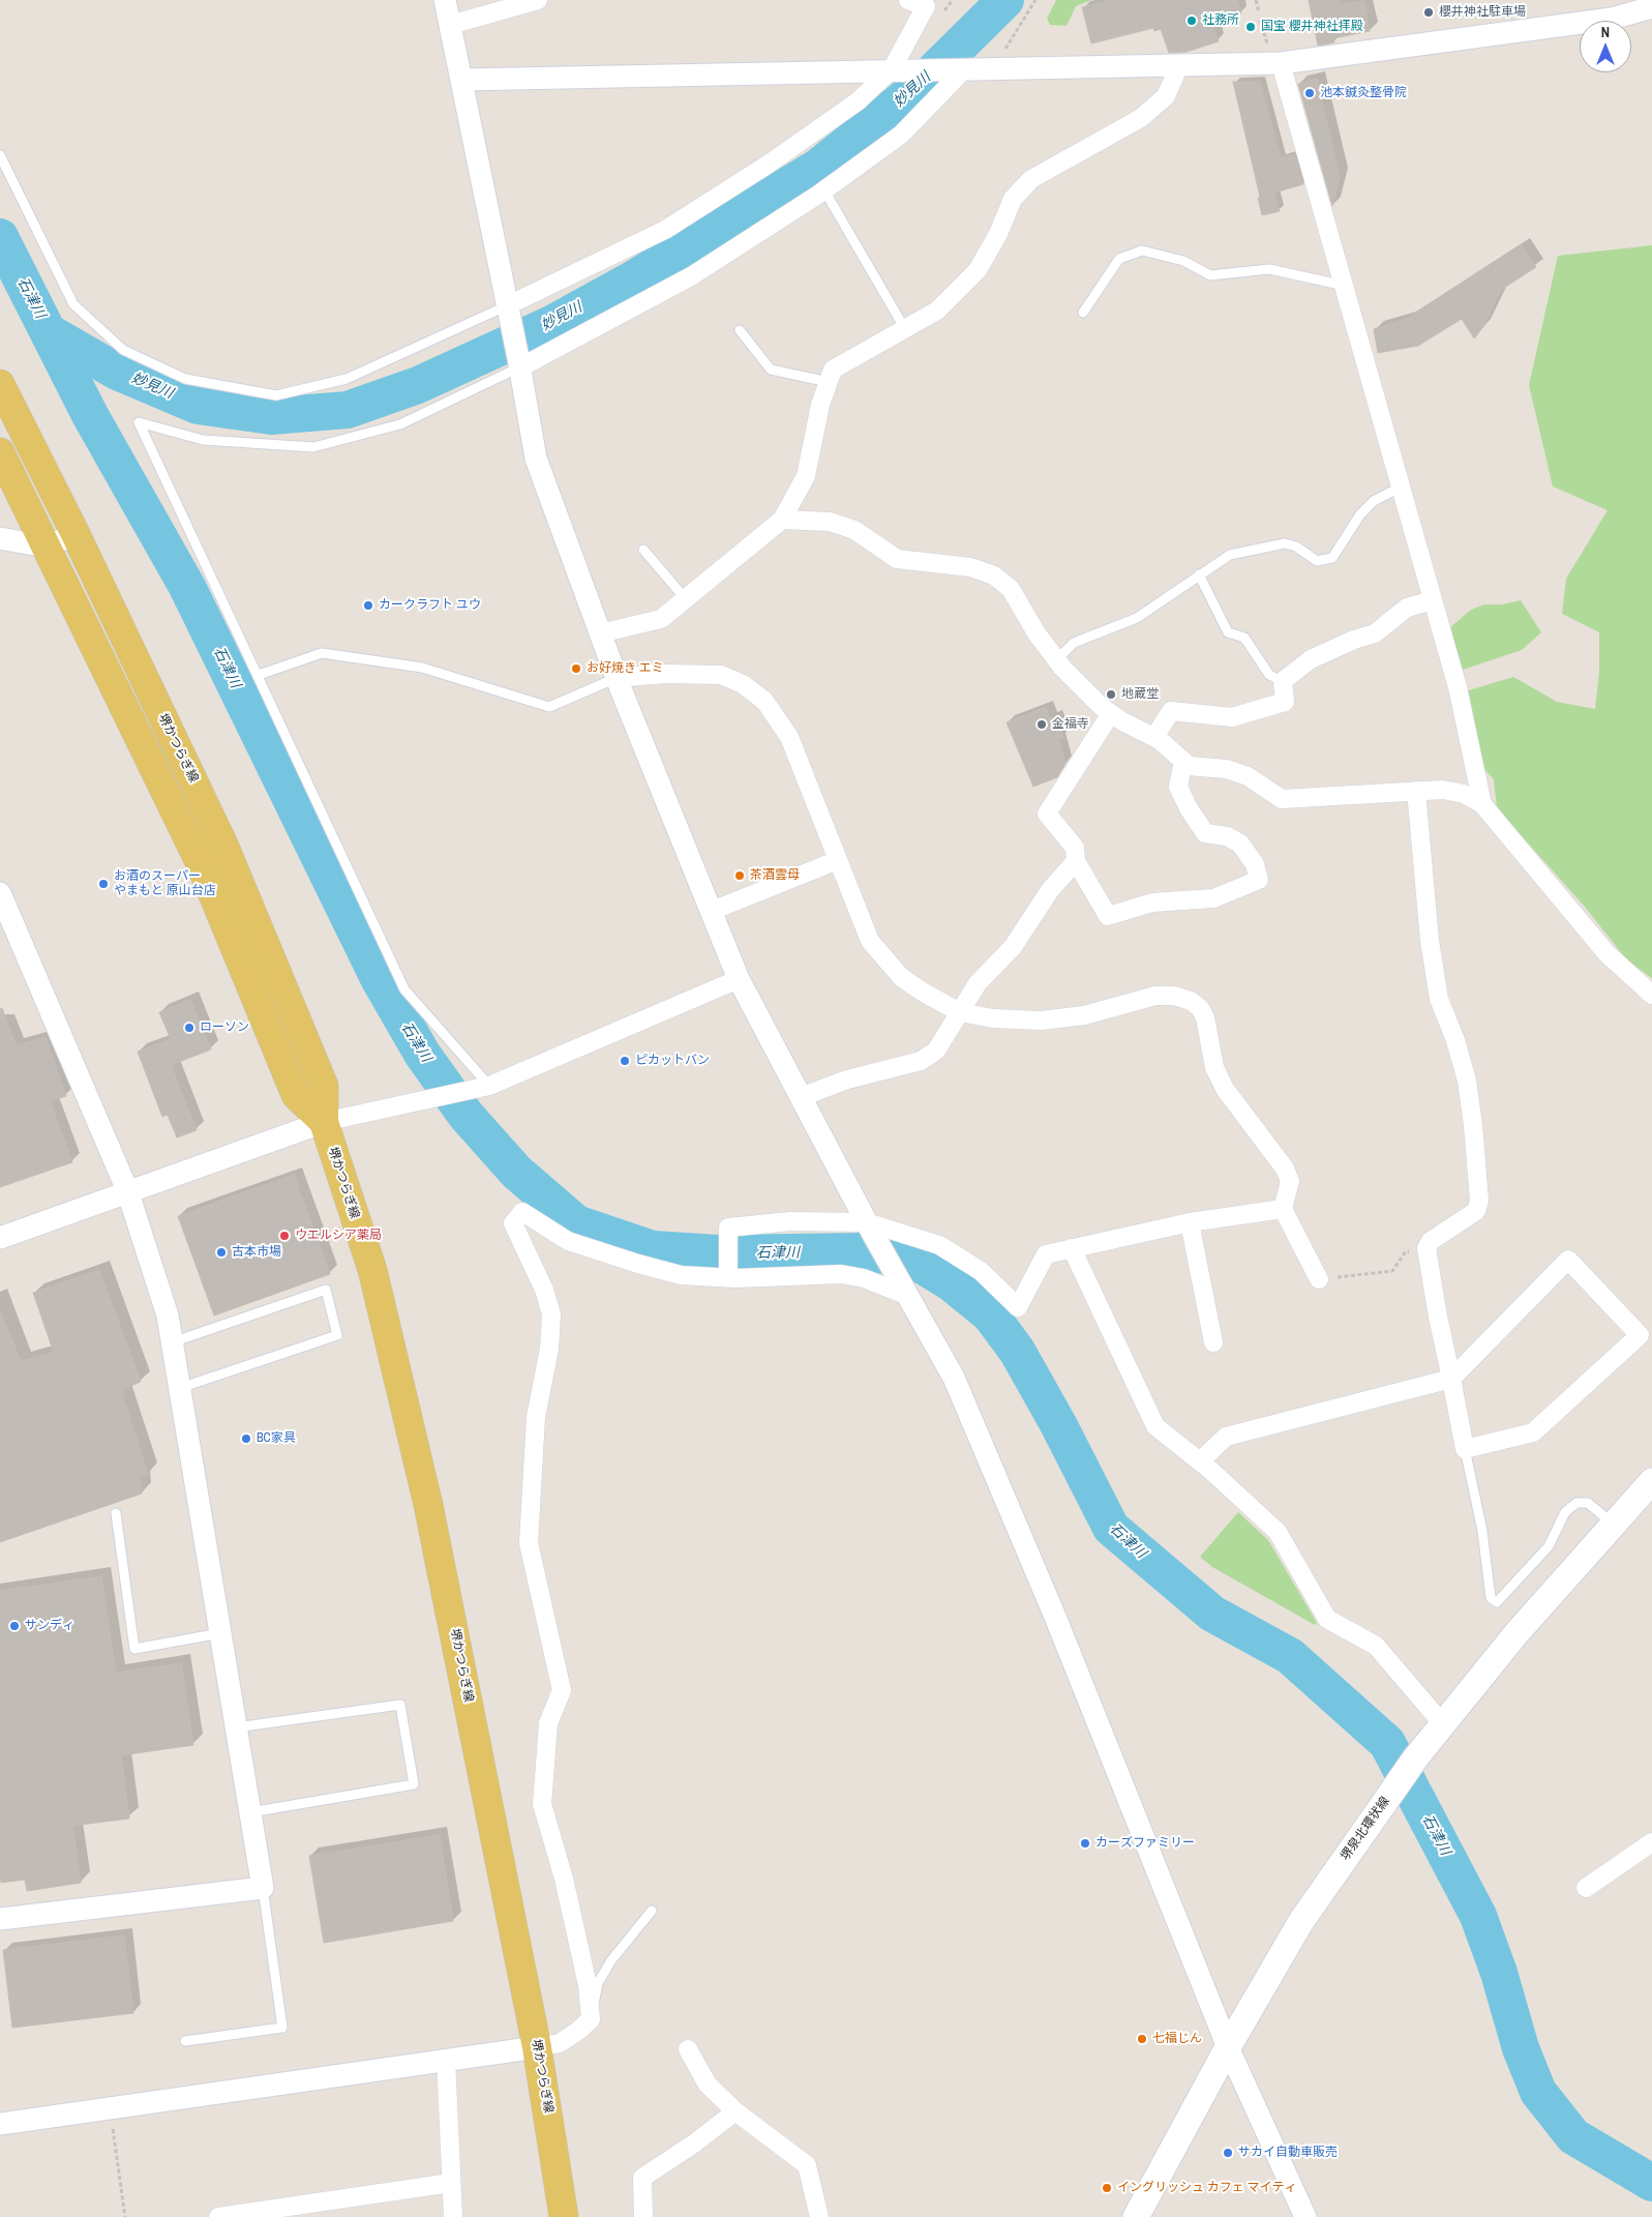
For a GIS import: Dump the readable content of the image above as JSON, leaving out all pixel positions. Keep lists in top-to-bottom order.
{
  "streets": {
    "main road": ["堺かつらぎ線", "堺泉北環状線"]
  },
  "water": ["妙見川", "石津川"],
  "places": [
    "櫻井神社駐車場",
    "社務所",
    "国宝 櫻井神社拝殿",
    "池本鍼灸整骨院",
    "カークラフト ユウ",
    "お好焼き エミ",
    "地蔵堂",
    "金福寺",
    "茶酒雲母",
    "お酒のスーパー やまもと 原山台店",
    "ローソン",
    "ピカットバン",
    "ウエルシア薬局",
    "古本市場",
    "BC家具",
    "サンディ",
    "カーズファミリー",
    "七福じん",
    "サカイ自動車販売",
    "イングリッシュ カフェ マイティ"
  ],
  "north": "top"
}
